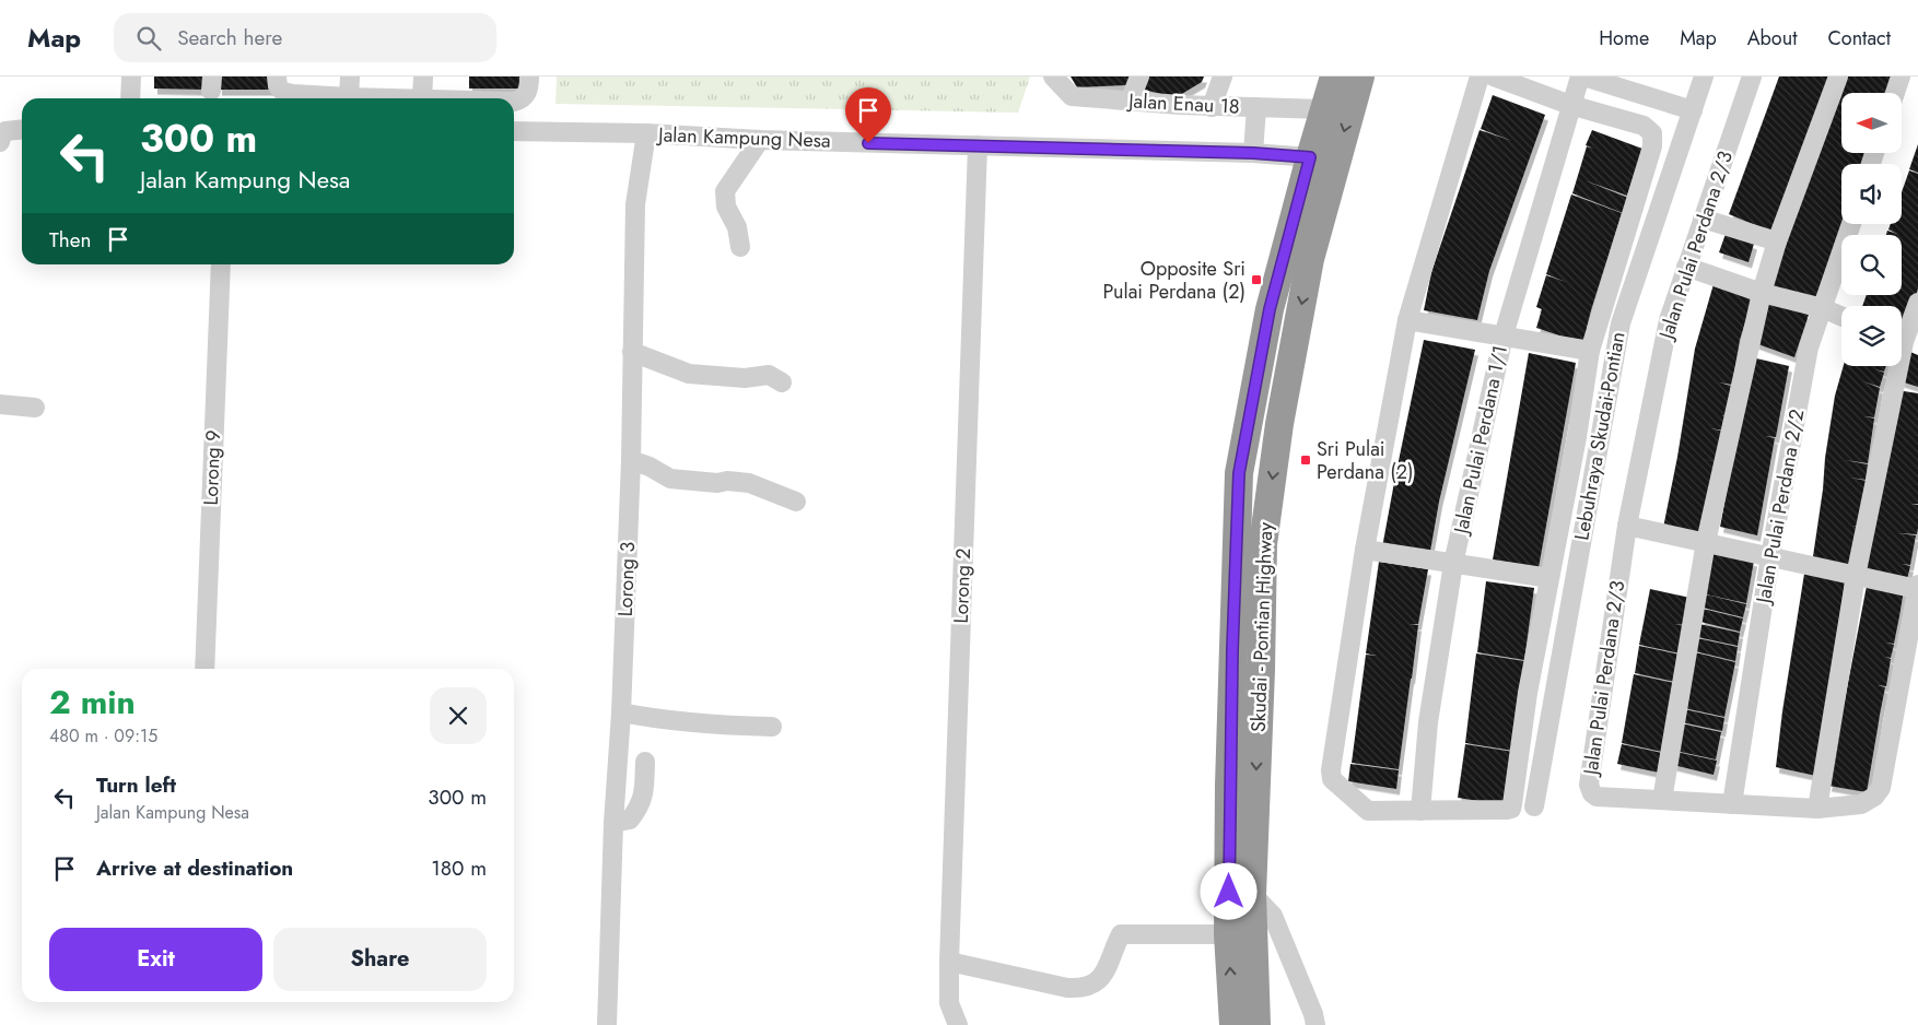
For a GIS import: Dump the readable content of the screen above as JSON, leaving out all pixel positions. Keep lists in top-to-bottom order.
{
  "streets": {
    "highway": ["Skudai - Pontian Highway"],
    "street": [
      "Jalan Enau 18",
      "Jalan Kampung Nesa",
      "Jalan Pulai Perdana 2/3",
      "Lebuhraya Skudai-Pontian",
      "Jalan Pulai Perdana 1/1",
      "Lorong 9",
      "Jalan Pulai Perdana 2/2",
      "Lorong 3",
      "Lorong 2"
    ]
  },
  "crossings": [
    ["Jalan Enau 18", "Skudai - Pontian Highway"],
    ["Jalan Kampung Nesa", "Lorong 3"],
    ["Jalan Kampung Nesa", "Lorong 2"],
    ["Jalan Kampung Nesa", "Skudai - Pontian Highway"],
    ["Jalan Pulai Perdana 2/3", "Jalan Pulai Perdana 2/2"]
  ],
  "places": {
    "transit": ["Opposite Sri Pulai Perdana (2)", "Sri Pulai Perdana (2)"]
  },
  "north": "left",
  "page": {
    "header": "Map",
    "search": "Search here",
    "nav": [
      "Home",
      "Map",
      "About",
      "Contact"
    ],
    "turn": ["300 m", "Jalan Kampung Nesa"],
    "then": "Then",
    "heading": ["2 min", "480 m · 09:15"],
    "list": [
      {
        "name": "Turn left",
        "note": "Jalan Kampung Nesa",
        "value": "300 m"
      },
      {
        "name": "Arrive at destination",
        "value": "180 m"
      }
    ],
    "buttons": ["Exit", "Share"]
  }
}
